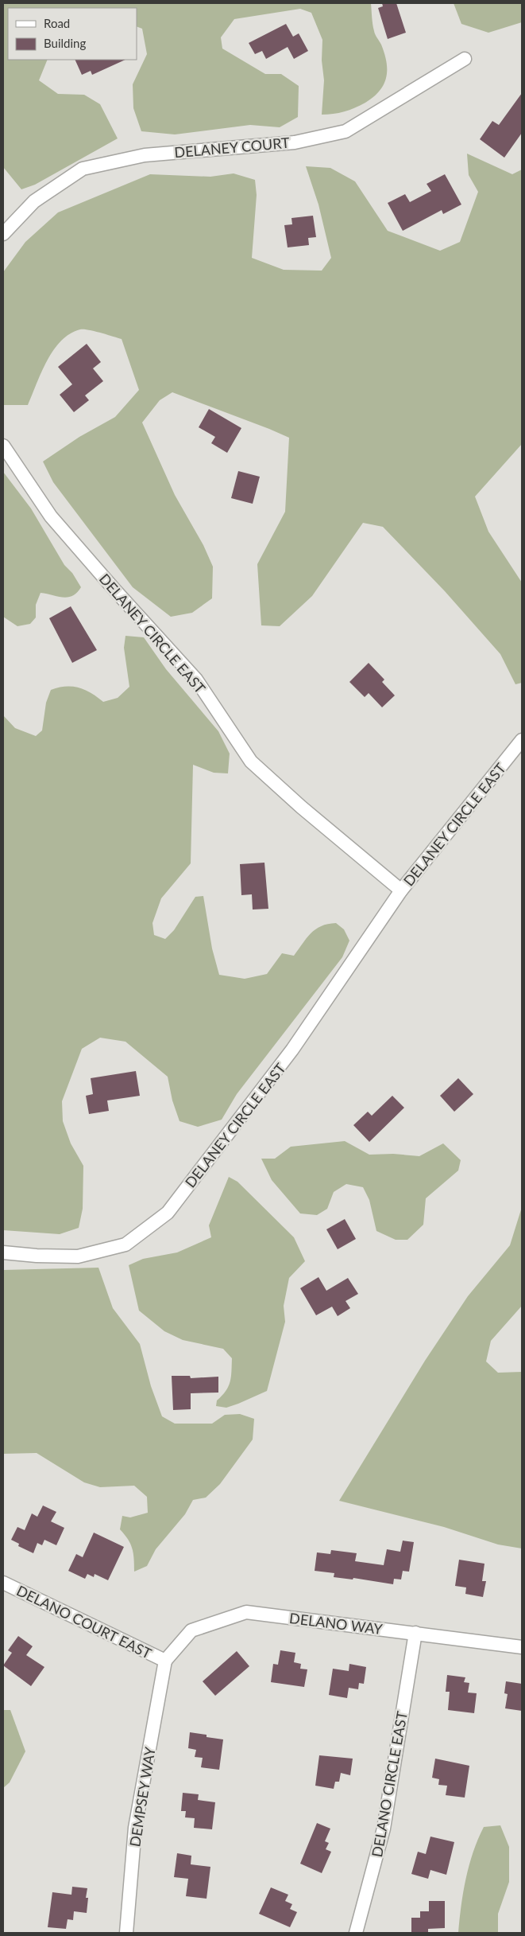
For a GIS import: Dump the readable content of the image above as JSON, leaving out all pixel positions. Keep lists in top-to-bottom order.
{
  "streets": {
    "street": [
      "DELANEY COURT",
      "DELANEY CIRCLE EAST",
      "DELANO COURT EAST",
      "DELANO WAY",
      "DELANO CIRCLE EAST",
      "DEMPSEY WAY"
    ]
  },
  "crossings": [
    ["DELANO COURT EAST", "DELANO WAY"],
    ["DELANO COURT EAST", "DEMPSEY WAY"],
    ["DELANO WAY", "DELANO CIRCLE EAST"],
    ["DELANO WAY", "DEMPSEY WAY"]
  ],
  "legend": ["Road", "Building"]
}
